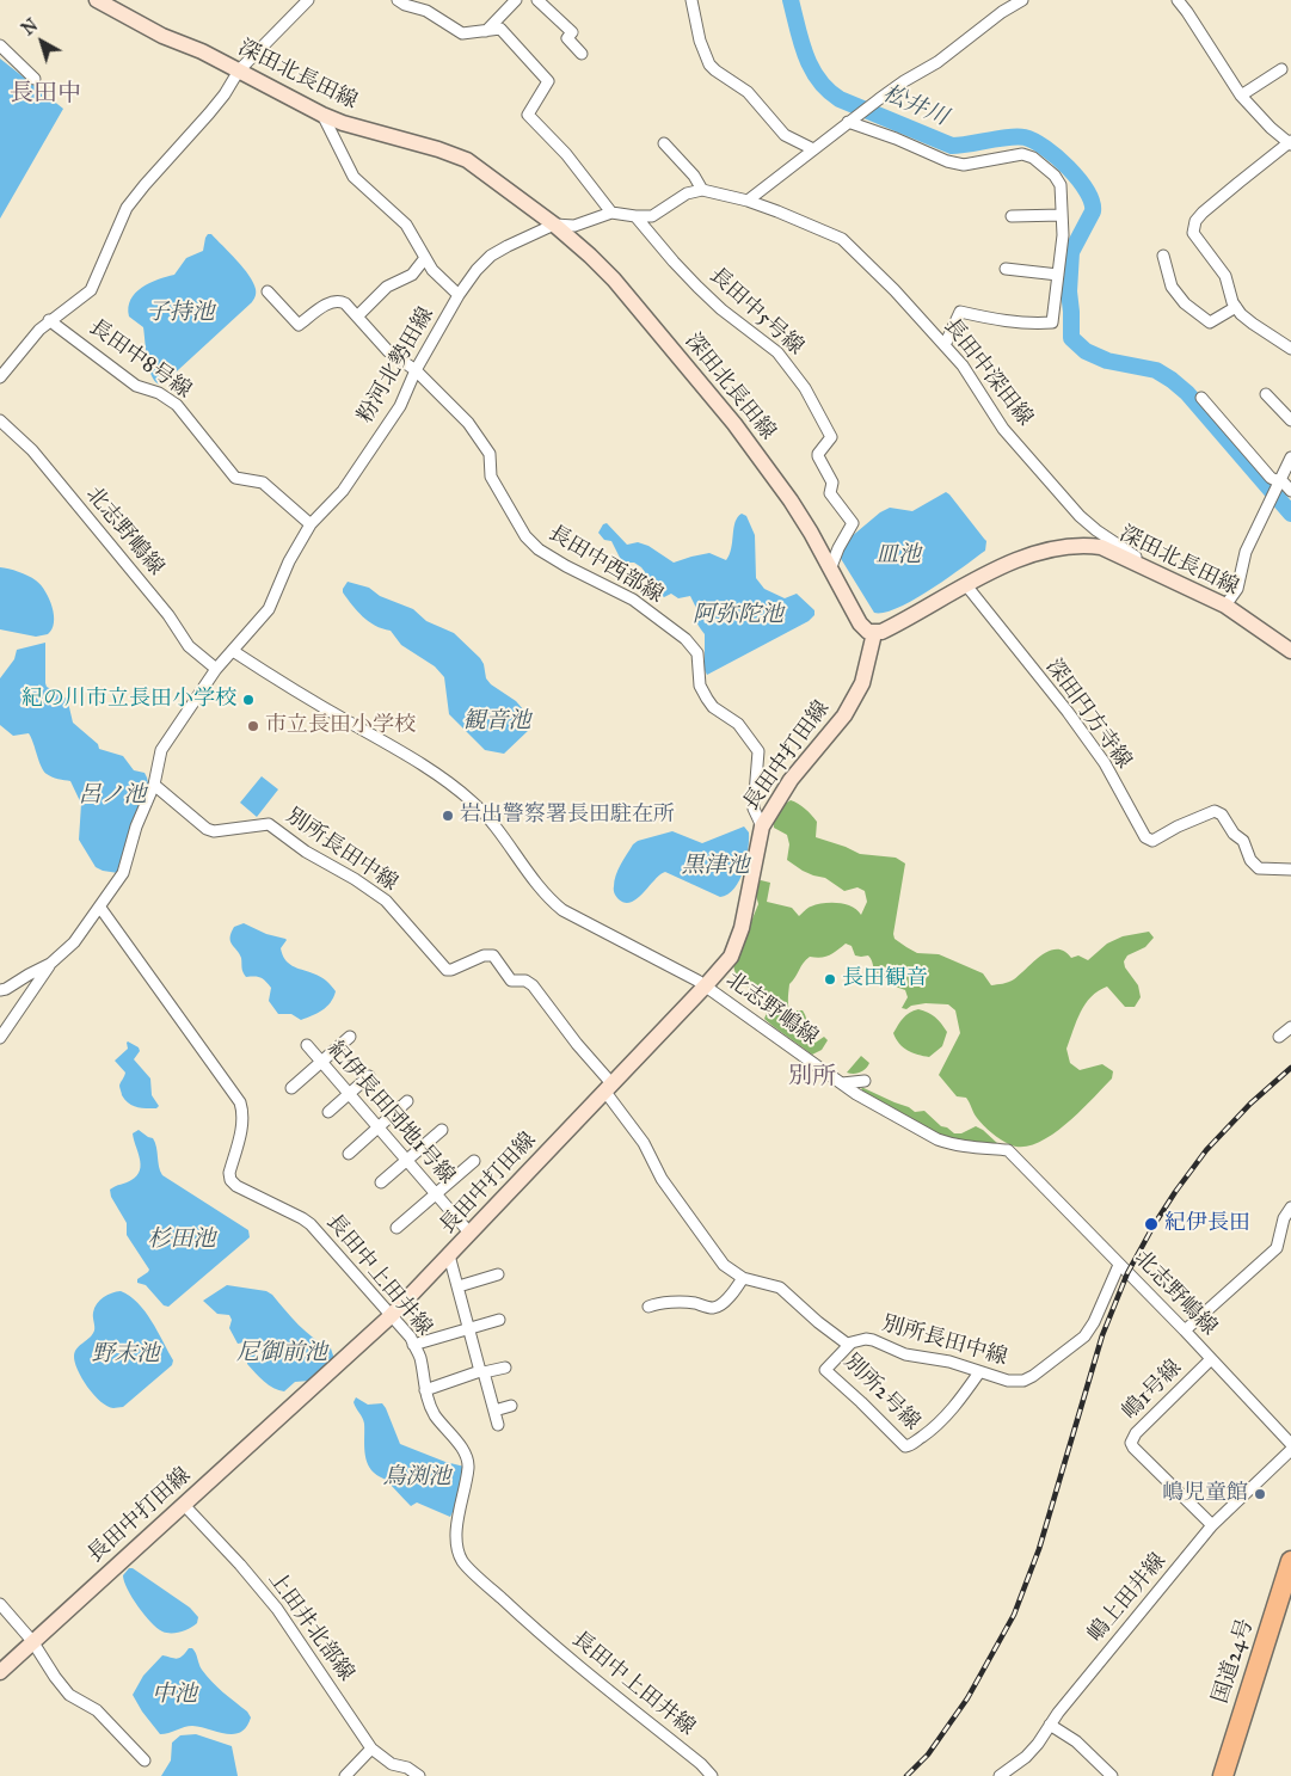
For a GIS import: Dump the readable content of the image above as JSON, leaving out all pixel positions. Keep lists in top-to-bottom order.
{
  "streets": {
    "highway": ["国道24号"],
    "street": [
      "深田北長田線",
      "長田中5号線",
      "長田中8号線",
      "粉河北勢田線",
      "長田中深田線",
      "北志野嶋線",
      "長田中西部線",
      "深田円方寺線",
      "長田中打田線",
      "別所長田中線",
      "紀伊長田団地1号線",
      "長田中上田井線",
      "嶋1号線",
      "別所2号線",
      "嶋上田井線",
      "上田井北部線"
    ]
  },
  "crossings": [
    ["深田北長田線", "長田中5号線"],
    ["深田北長田線", "粉河北勢田線"],
    ["深田北長田線", "長田中深田線"],
    ["深田北長田線", "深田円方寺線"],
    ["深田北長田線", "長田中打田線"],
    ["長田中5号線", "粉河北勢田線"],
    ["長田中8号線", "粉河北勢田線"],
    ["粉河北勢田線", "北志野嶋線"],
    ["粉河北勢田線", "長田中西部線"],
    ["粉河北勢田線", "別所長田中線"],
    ["粉河北勢田線", "長田中上田井線"],
    ["北志野嶋線", "長田中打田線"],
    ["北志野嶋線", "別所長田中線"],
    ["北志野嶋線", "嶋1号線"],
    ["長田中西部線", "長田中打田線"],
    ["長田中打田線", "別所長田中線"],
    ["長田中打田線", "紀伊長田団地1号線"],
    ["長田中打田線", "長田中上田井線"],
    ["長田中打田線", "上田井北部線"],
    ["別所長田中線", "別所2号線"],
    ["嶋1号線", "嶋上田井線"]
  ],
  "districts": ["長田中", "別所"],
  "water": [
    "松井川",
    "子持池",
    "皿池",
    "阿弥陀池",
    "観音池",
    "呂ノ池",
    "黒津池",
    "杉田池",
    "尼御前池",
    "野末池",
    "鳥渕池",
    "中池"
  ],
  "places": [
    "紀の川市立長田小学校",
    "市立長田小学校",
    "岩出警察署長田駐在所",
    "長田観音",
    "紀伊長田",
    "嶋児童館"
  ],
  "north": "top left"
}
